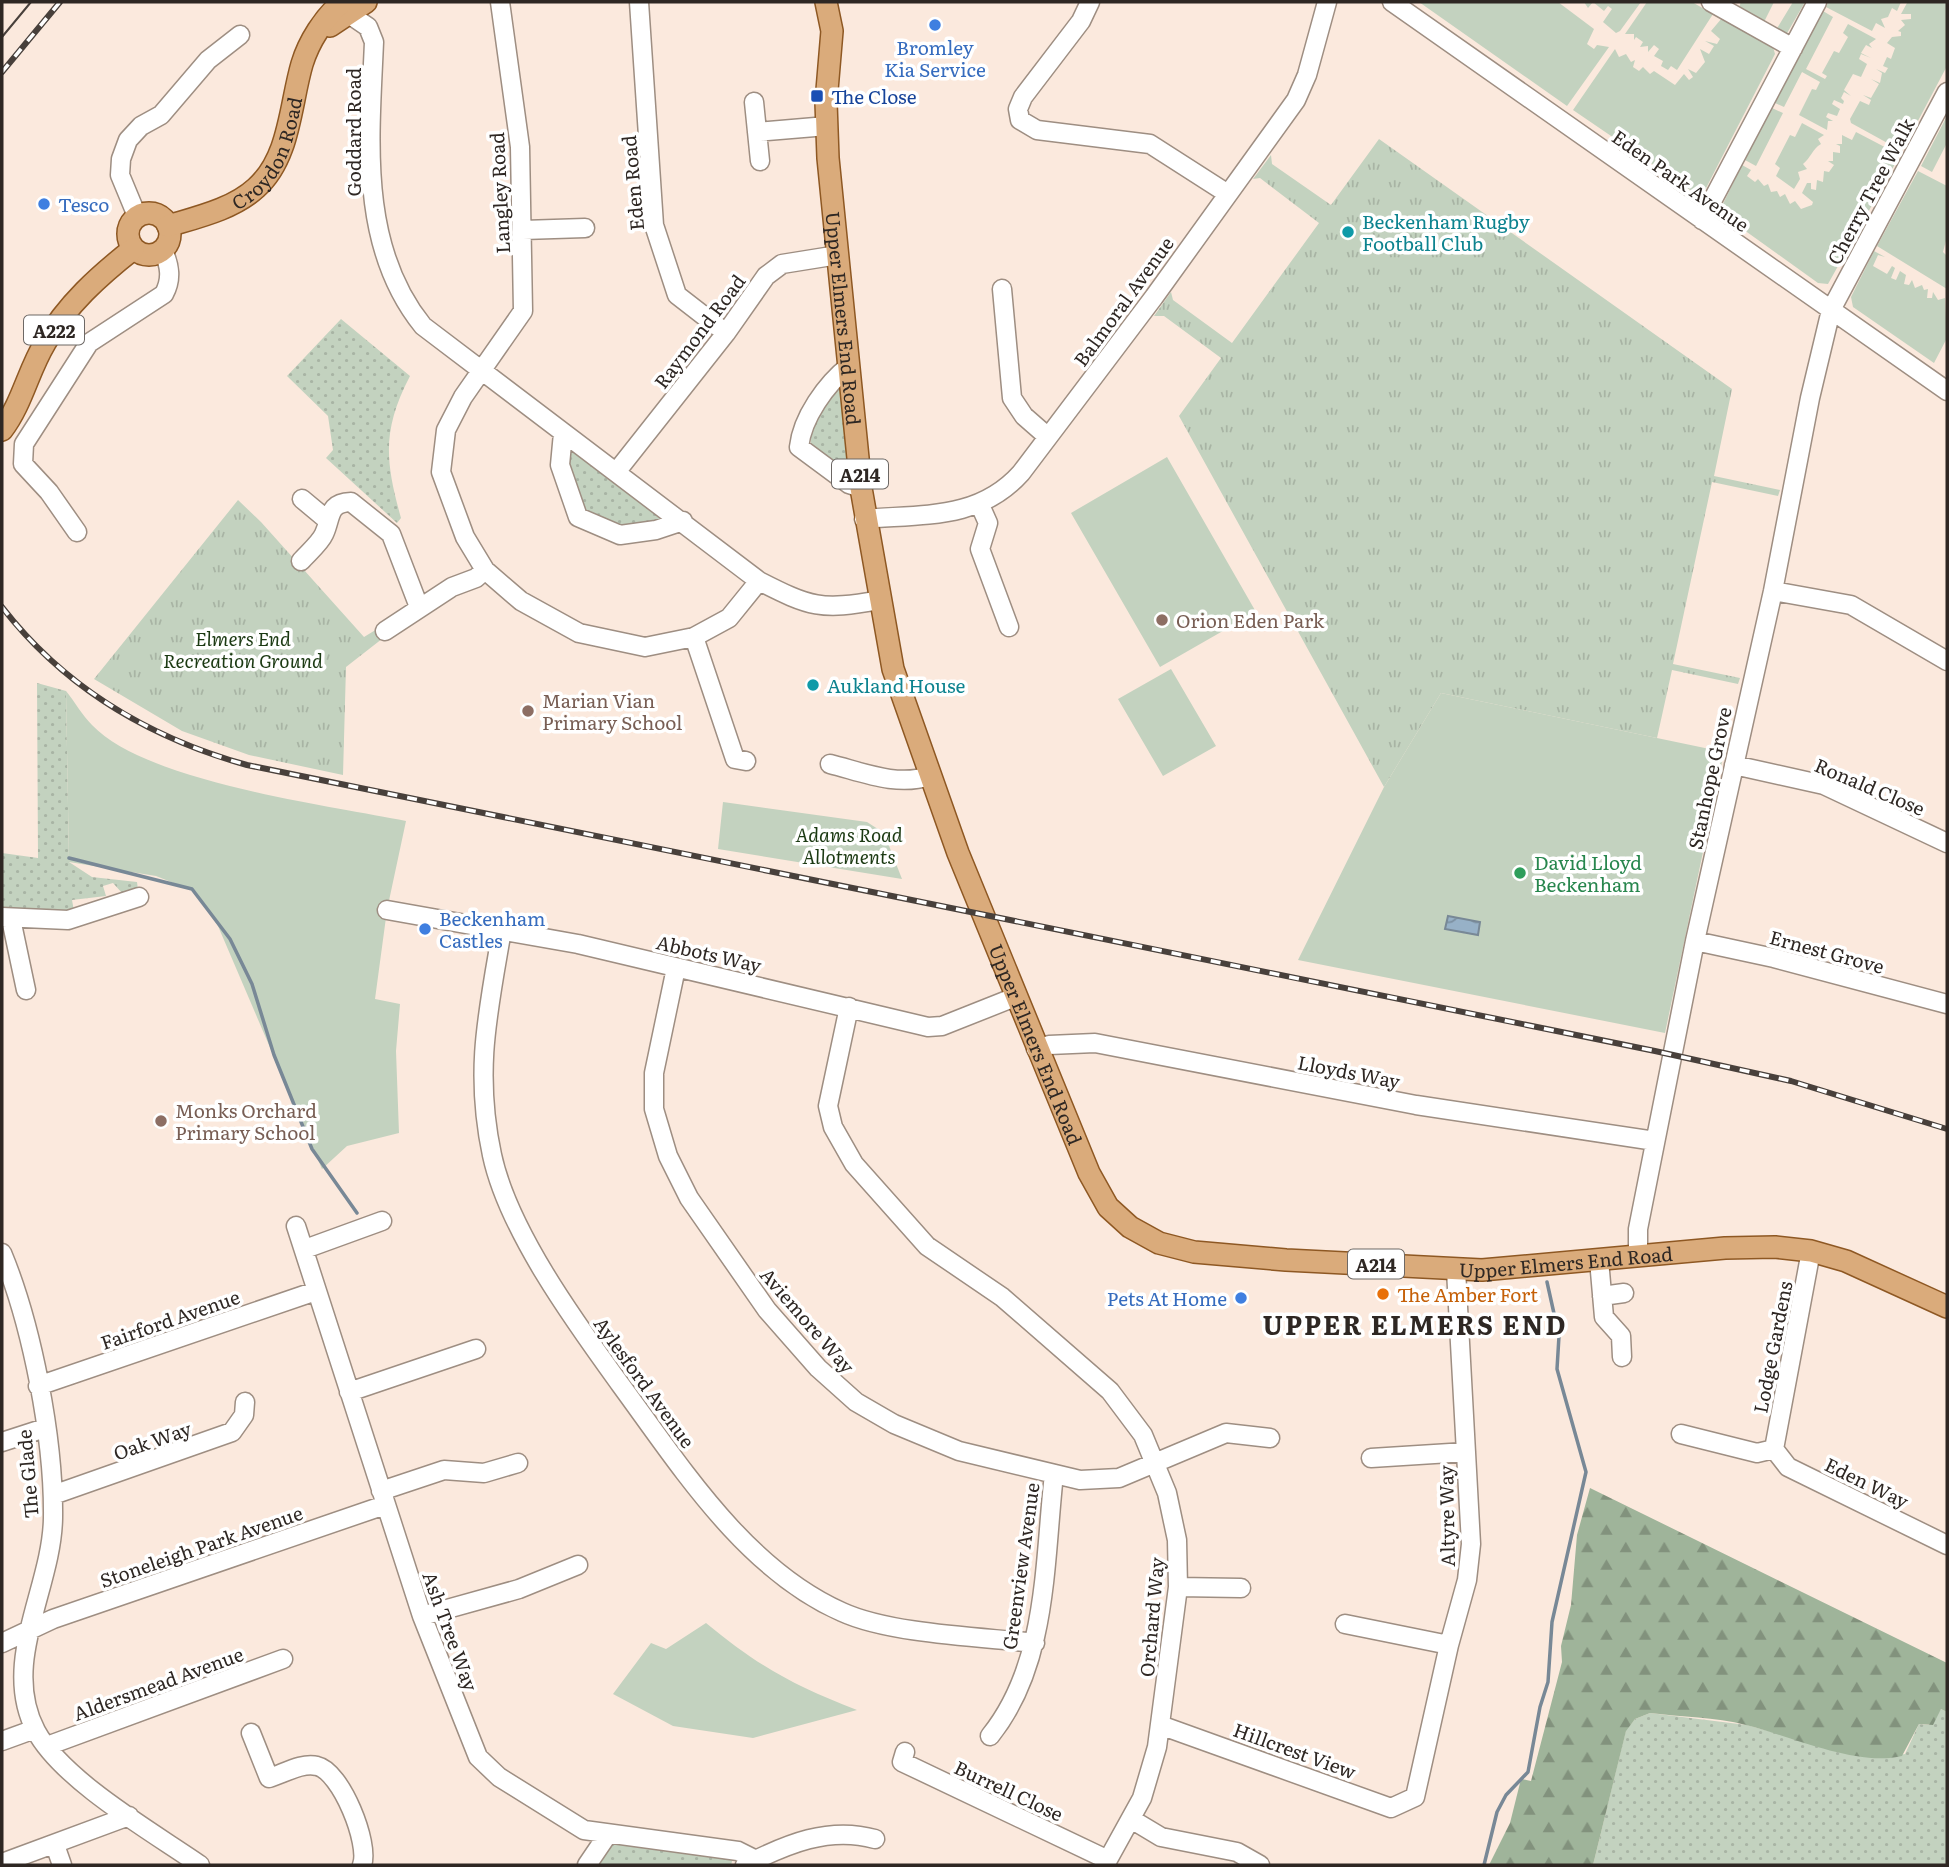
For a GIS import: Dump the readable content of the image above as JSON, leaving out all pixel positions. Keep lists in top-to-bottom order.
{
  "streets": {
    "main road": [
      "Croydon Road",
      "Upper Elmers End Road",
      "A222",
      "A214"
    ],
    "street": [
      "Goddard Road",
      "Eden Park Avenue",
      "Eden Road",
      "Cherry Tree Walk",
      "Langley Road",
      "Balmoral Avenue",
      "Raymond Road",
      "Stanhope Grove",
      "Ronald Close",
      "Ernest Grove",
      "Abbots Way",
      "Lloyds Way",
      "Fairford Avenue",
      "Aviemore Way",
      "Lodge Gardens",
      "Aylesford Avenue",
      "Oak Way",
      "The Glade",
      "Eden Way",
      "Altyre Way",
      "Stoneleigh Park Avenue",
      "Greenview Avenue",
      "Orchard Way",
      "Ash Tree Way",
      "Aldersmead Avenue",
      "Hillcrest View",
      "Burrell Close"
    ]
  },
  "crossings": [
    ["Goddard Road", "Croydon Road"],
    ["Goddard Road", "Langley Road"],
    ["Goddard Road", "Upper Elmers End Road"],
    ["Goddard Road", "Raymond Road"],
    ["Croydon Road", "A222"],
    ["Eden Park Avenue", "Cherry Tree Walk"],
    ["Eden Park Avenue", "Stanhope Grove"],
    ["Eden Road", "Raymond Road"],
    ["Cherry Tree Walk", "Stanhope Grove"],
    ["Balmoral Avenue", "Upper Elmers End Road"],
    ["Upper Elmers End Road", "Raymond Road"],
    ["Upper Elmers End Road", "Stanhope Grove"],
    ["Upper Elmers End Road", "Abbots Way"],
    ["Upper Elmers End Road", "Lloyds Way"],
    ["Upper Elmers End Road", "Lodge Gardens"],
    ["Upper Elmers End Road", "Altyre Way"],
    ["Stanhope Grove", "Ronald Close"],
    ["Stanhope Grove", "Ernest Grove"],
    ["Stanhope Grove", "Lloyds Way"],
    ["Abbots Way", "Aviemore Way"],
    ["Abbots Way", "Aylesford Avenue"],
    ["Abbots Way", "Orchard Way"],
    ["Fairford Avenue", "The Glade"],
    ["Fairford Avenue", "Ash Tree Way"],
    ["Aviemore Way", "Greenview Avenue"],
    ["Aviemore Way", "Orchard Way"],
    ["Lodge Gardens", "Eden Way"],
    ["Aylesford Avenue", "Greenview Avenue"],
    ["Oak Way", "The Glade"],
    ["The Glade", "Stoneleigh Park Avenue"],
    ["The Glade", "Aldersmead Avenue"],
    ["Altyre Way", "Hillcrest View"],
    ["Stoneleigh Park Avenue", "Ash Tree Way"],
    ["Orchard Way", "Hillcrest View"],
    ["Orchard Way", "Burrell Close"]
  ],
  "districts": ["UPPER ELMERS END"],
  "parks": ["Elmers End Recreation Ground", "Adams Road Allotments"],
  "places": {
    "other": [
      "Bromley Kia Service",
      "Tesco",
      "Beckenham Rugby Football Club",
      "Orion Eden Park",
      "Aukland House",
      "Marian Vian Primary School",
      "David Lloyd Beckenham",
      "Beckenham Castles",
      "Monks Orchard Primary School",
      "The Amber Fort",
      "Pets At Home"
    ],
    "transit": ["The Close"]
  }
}
